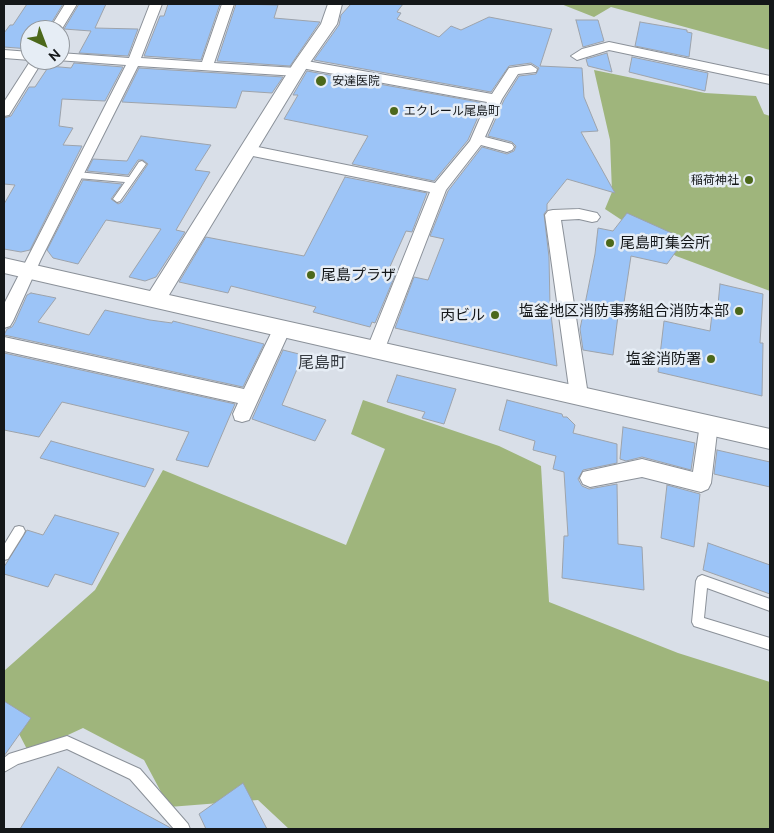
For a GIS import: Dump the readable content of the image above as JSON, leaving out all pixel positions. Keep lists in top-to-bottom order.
{
  "districts": ["尾島町"],
  "places": [
    "安達医院",
    "エクレール尾島町",
    "稲荷神社",
    "尾島町集会所",
    "尾島プラザ",
    "塩釜地区消防事務組合消防本部",
    "丙ビル",
    "塩釜消防署"
  ],
  "north": "bottom right"
}
